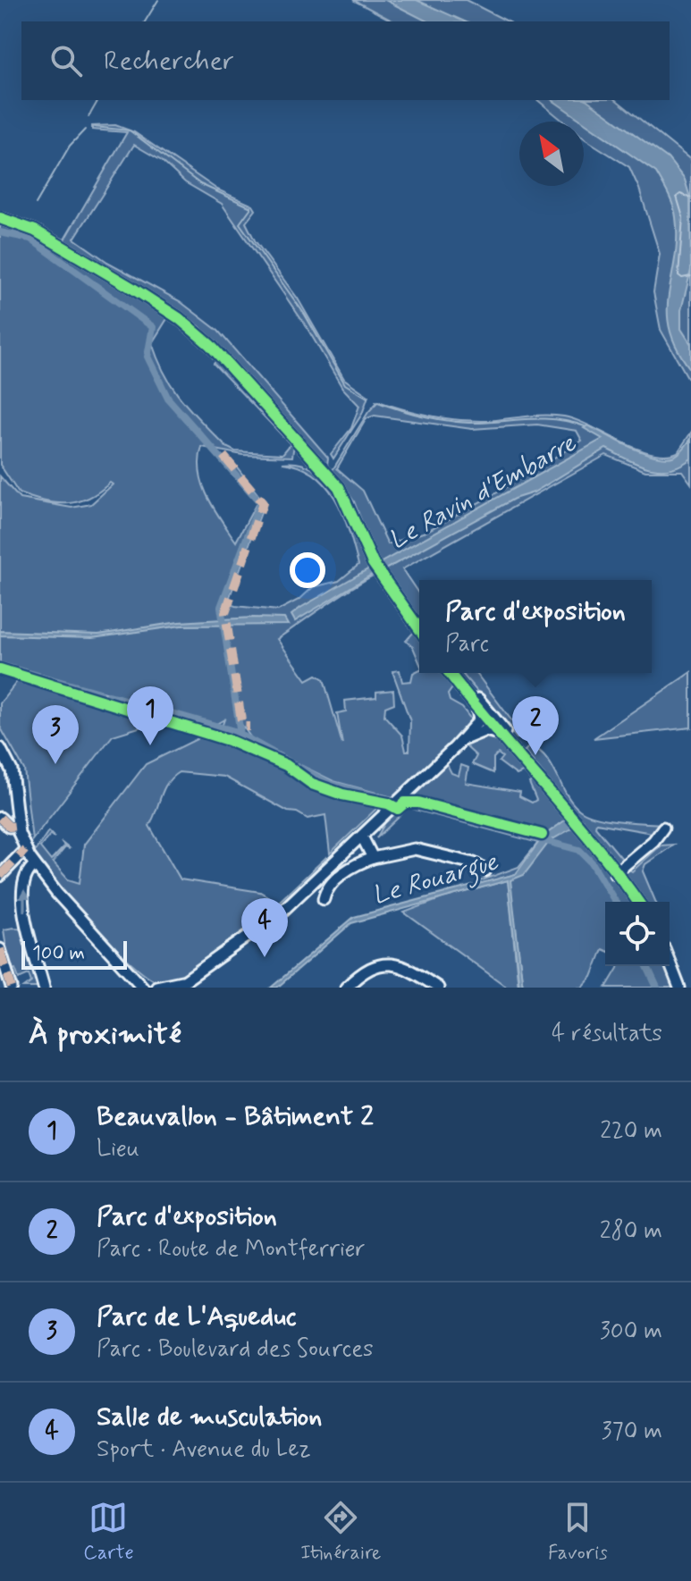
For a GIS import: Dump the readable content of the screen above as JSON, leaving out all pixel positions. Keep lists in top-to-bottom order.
{
  "water": ["Le Ravin d'Embarre", "Le Rouargue"],
  "scale_bar": "100 m",
  "north": "top left",
  "page": {
    "search": "Rechercher",
    "popup": ["Parc d'exposition", "Parc"],
    "pins": [
      "1",
      "2",
      "3",
      "4"
    ],
    "scale": "100 m",
    "heading": ["À proximité", "4 résultats"],
    "list": [
      {
        "mark": "1",
        "name": "Beauvallon - Bâtiment 2",
        "note": "Lieu",
        "value": "220 m"
      },
      {
        "mark": "2",
        "name": "Parc d'exposition",
        "note": "Parc · Route de Montferrier",
        "value": "280 m"
      },
      {
        "mark": "3",
        "name": "Parc de L'Aqueduc",
        "note": "Parc · Boulevard des Sources",
        "value": "300 m"
      },
      {
        "mark": "4",
        "name": "Salle de musculation",
        "note": "Sport · Avenue du Lez",
        "value": "370 m"
      }
    ],
    "nav": ["Carte", "Itinéraire", "Favoris"]
  }
}
